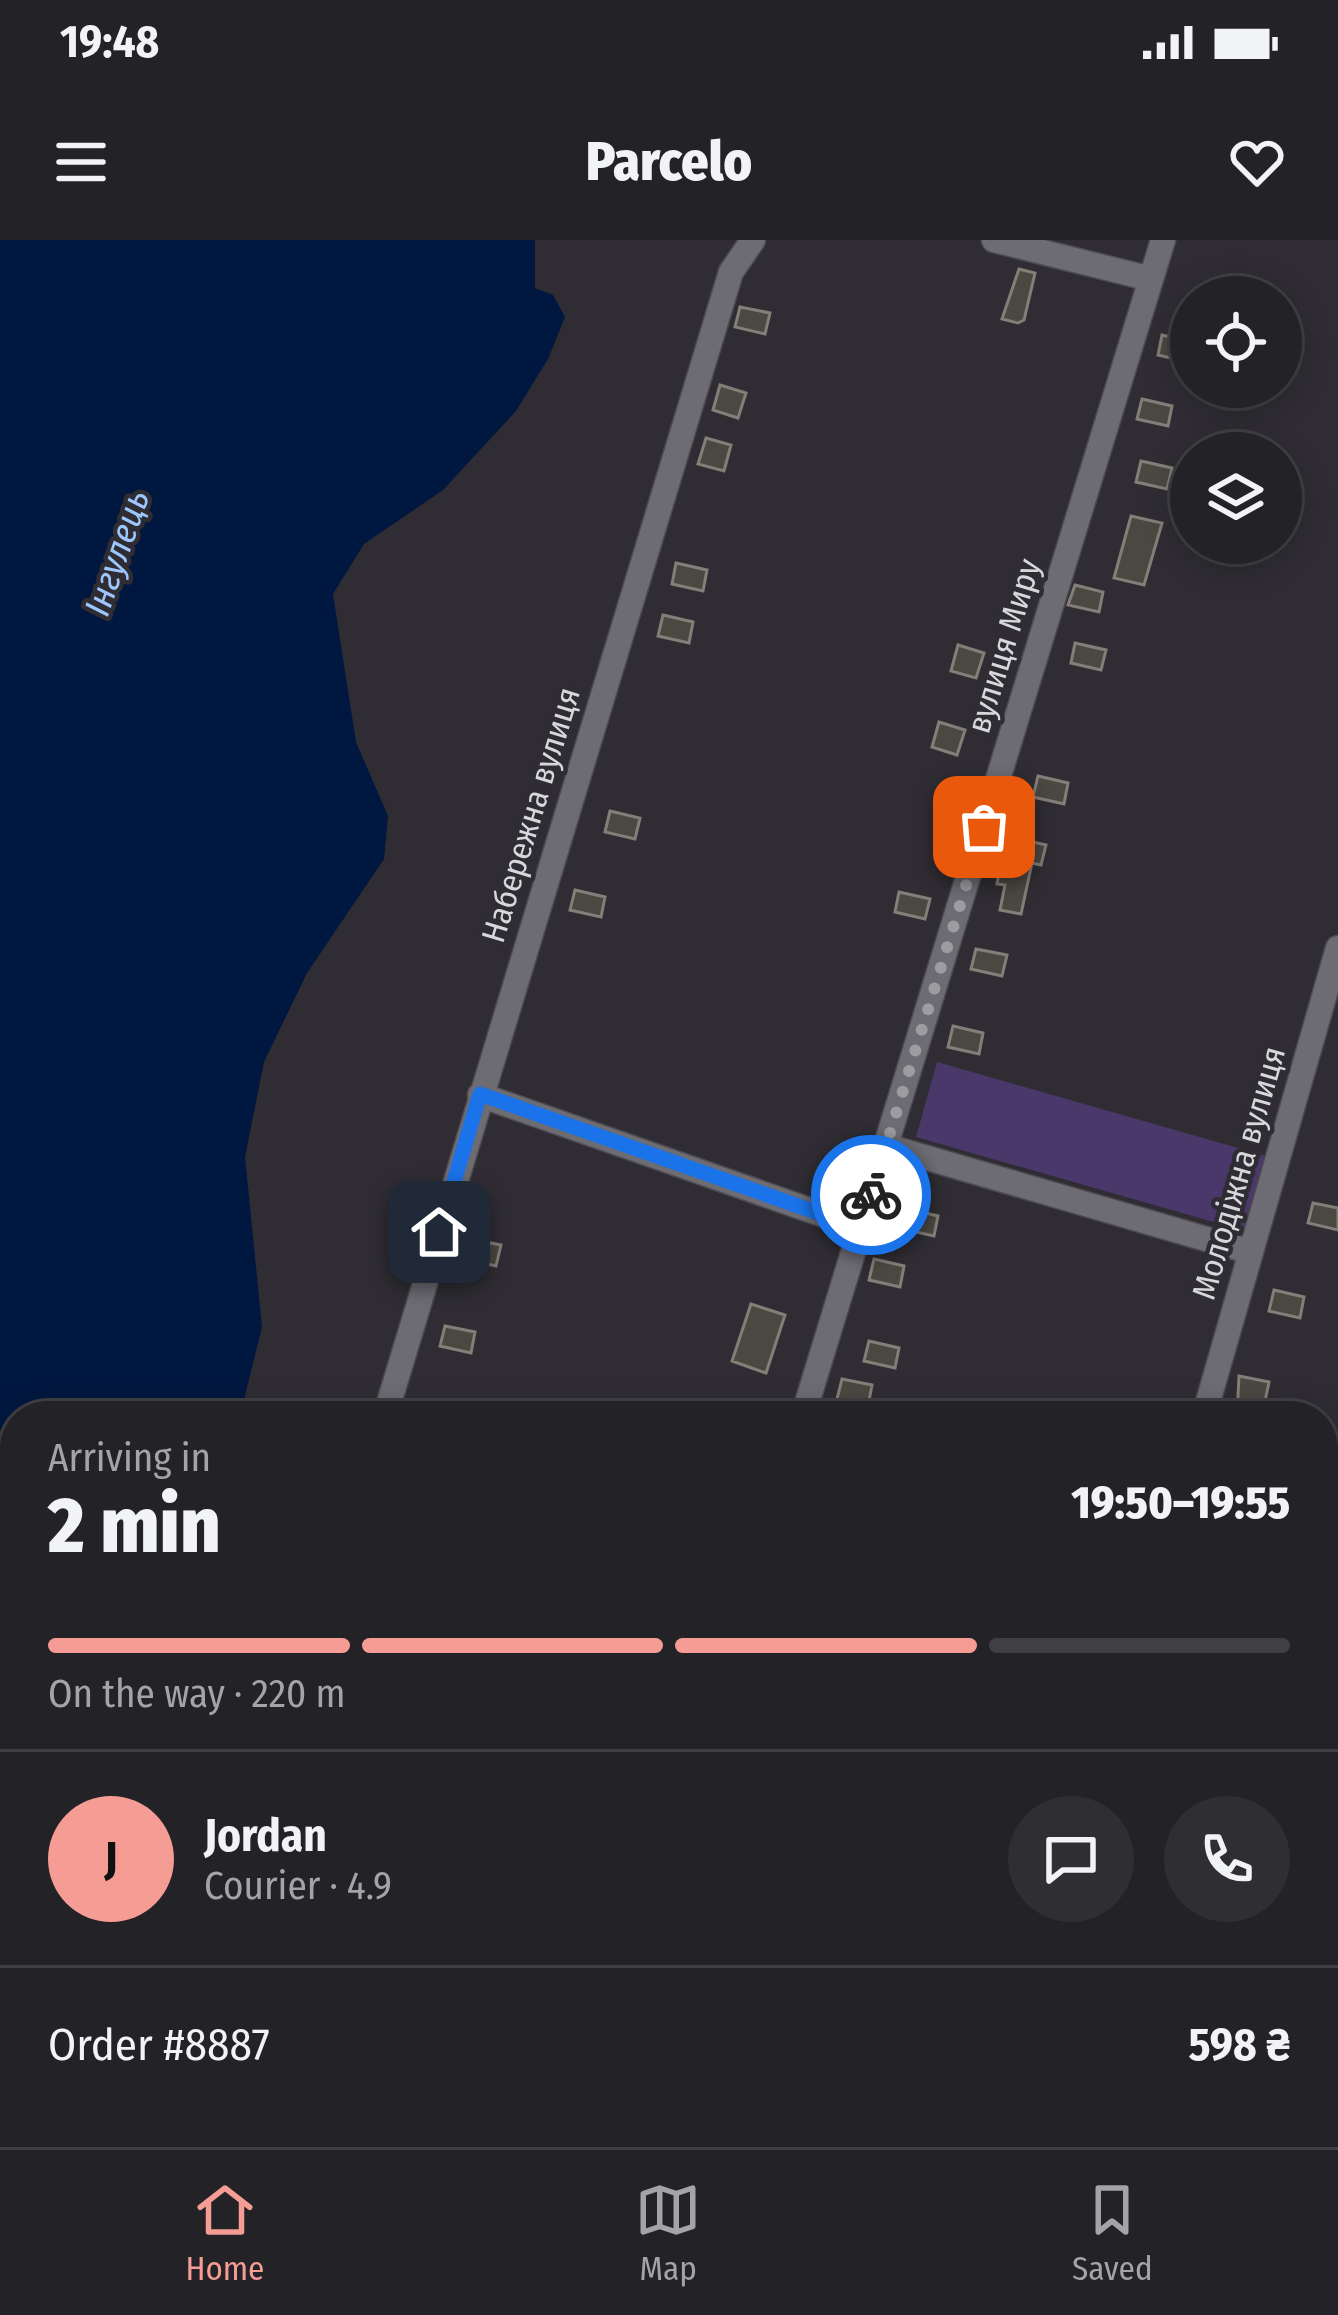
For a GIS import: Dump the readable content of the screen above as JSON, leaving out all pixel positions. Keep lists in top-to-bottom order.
{
  "streets": {
    "street": ["вулиця Миру", "Набережна вулиця", "Молодіжна вулиця"]
  },
  "water": ["Інгулець"],
  "page": {
    "status": "19:48",
    "header": "Parcelo",
    "heading": ["2 min", "Arriving in", "19:50–19:55"],
    "panel": [
      "Jordan",
      "Courier · 4.9",
      "Order #8887",
      "598 ₴"
    ],
    "bar": "On the way · 220 m",
    "round": "J",
    "tabs": ["Home", "Map", "Saved"]
  }
}
